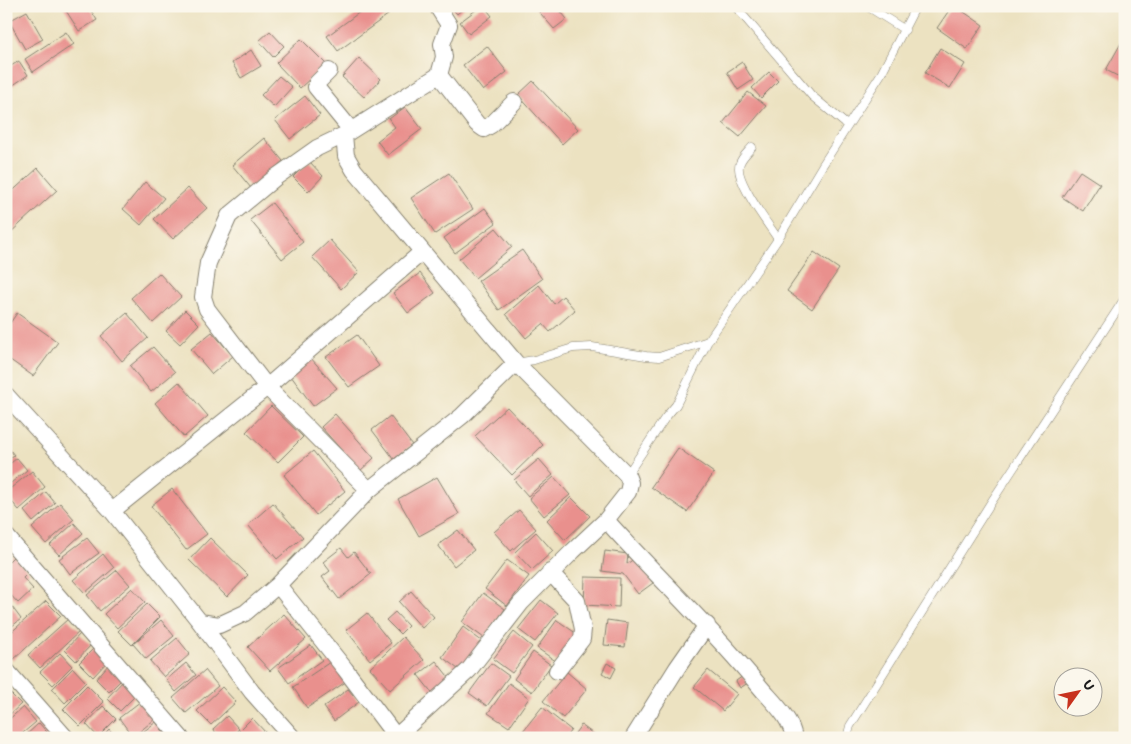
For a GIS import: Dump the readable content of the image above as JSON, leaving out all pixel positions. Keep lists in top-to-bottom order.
{
  "north": "top right"
}
